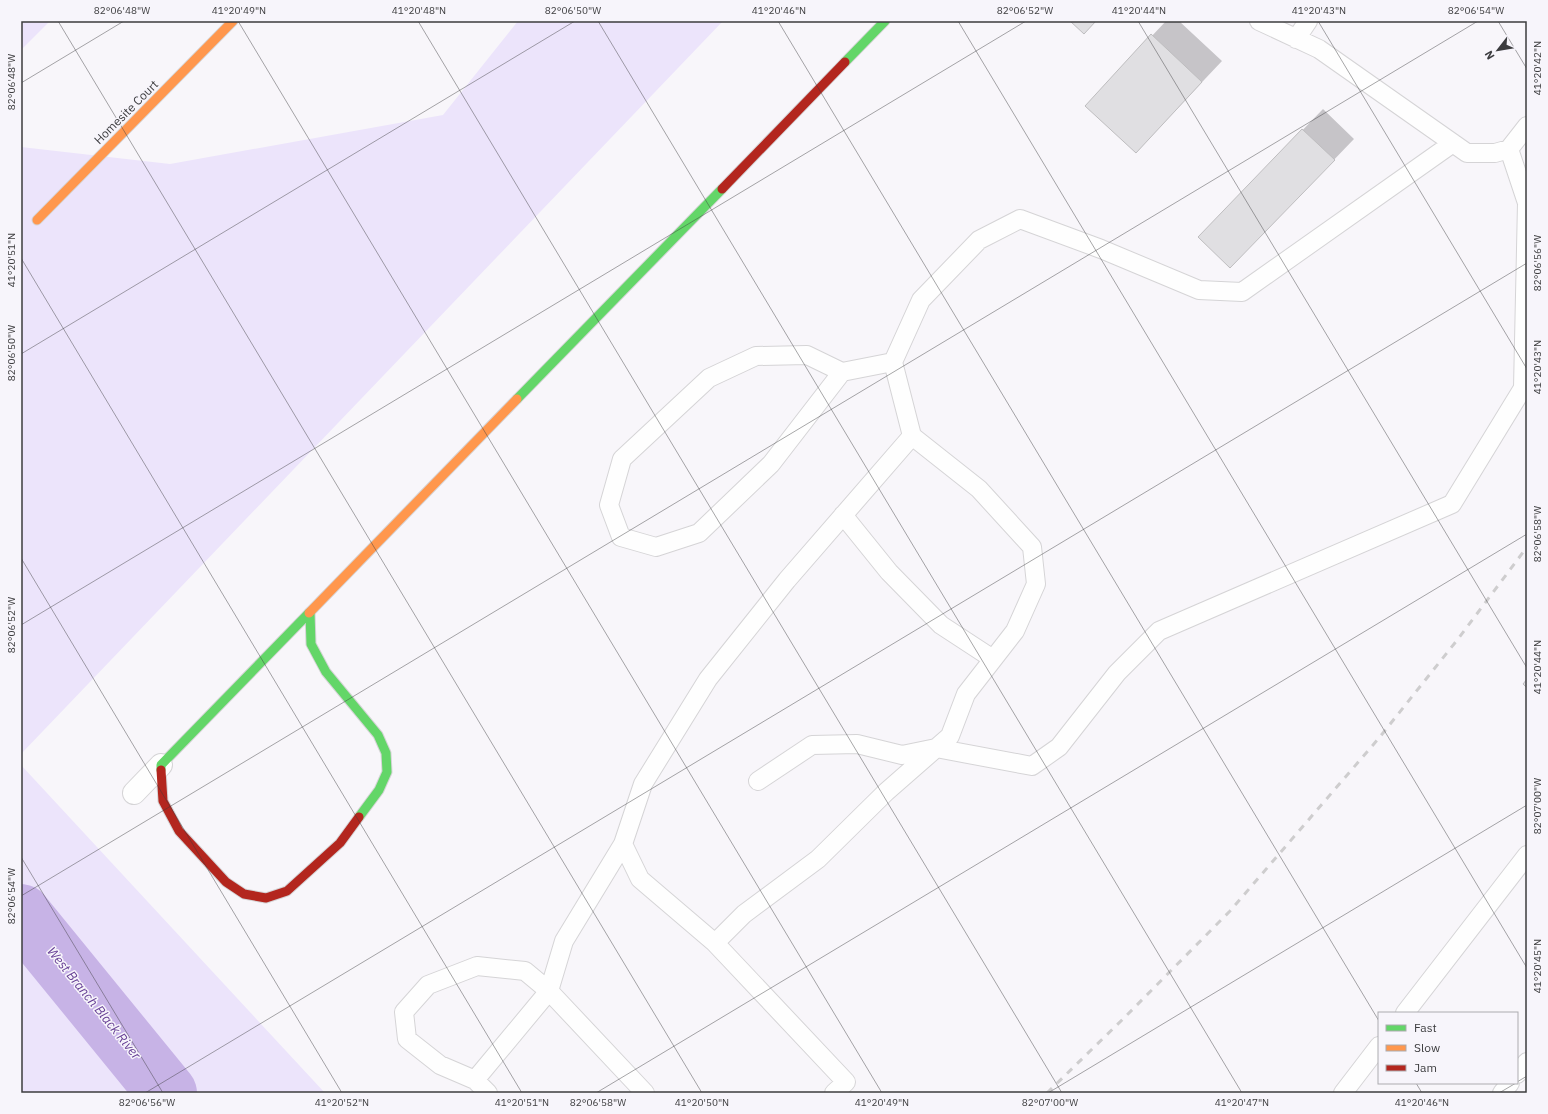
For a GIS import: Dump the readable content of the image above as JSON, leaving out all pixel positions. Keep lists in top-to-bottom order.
{
  "streets": {
    "street": ["Homesite Court"]
  },
  "water": ["West Branch Black River"],
  "legend": ["Fast", "Slow", "Jam"],
  "north": "bottom left",
  "coordinates": [
    "82°06'48\"W",
    "41°20'49\"N",
    "41°20'48\"N",
    "82°06'50\"W",
    "41°20'46\"N",
    "82°06'52\"W",
    "41°20'44\"N",
    "41°20'43\"N",
    "82°06'54\"W",
    "41°20'42\"N",
    "41°20'51\"N",
    "82°06'56\"W",
    "82°06'58\"W",
    "82°07'00\"W",
    "41°20'45\"N",
    "41°20'52\"N",
    "41°20'50\"N",
    "41°20'47\"N"
  ]
}
